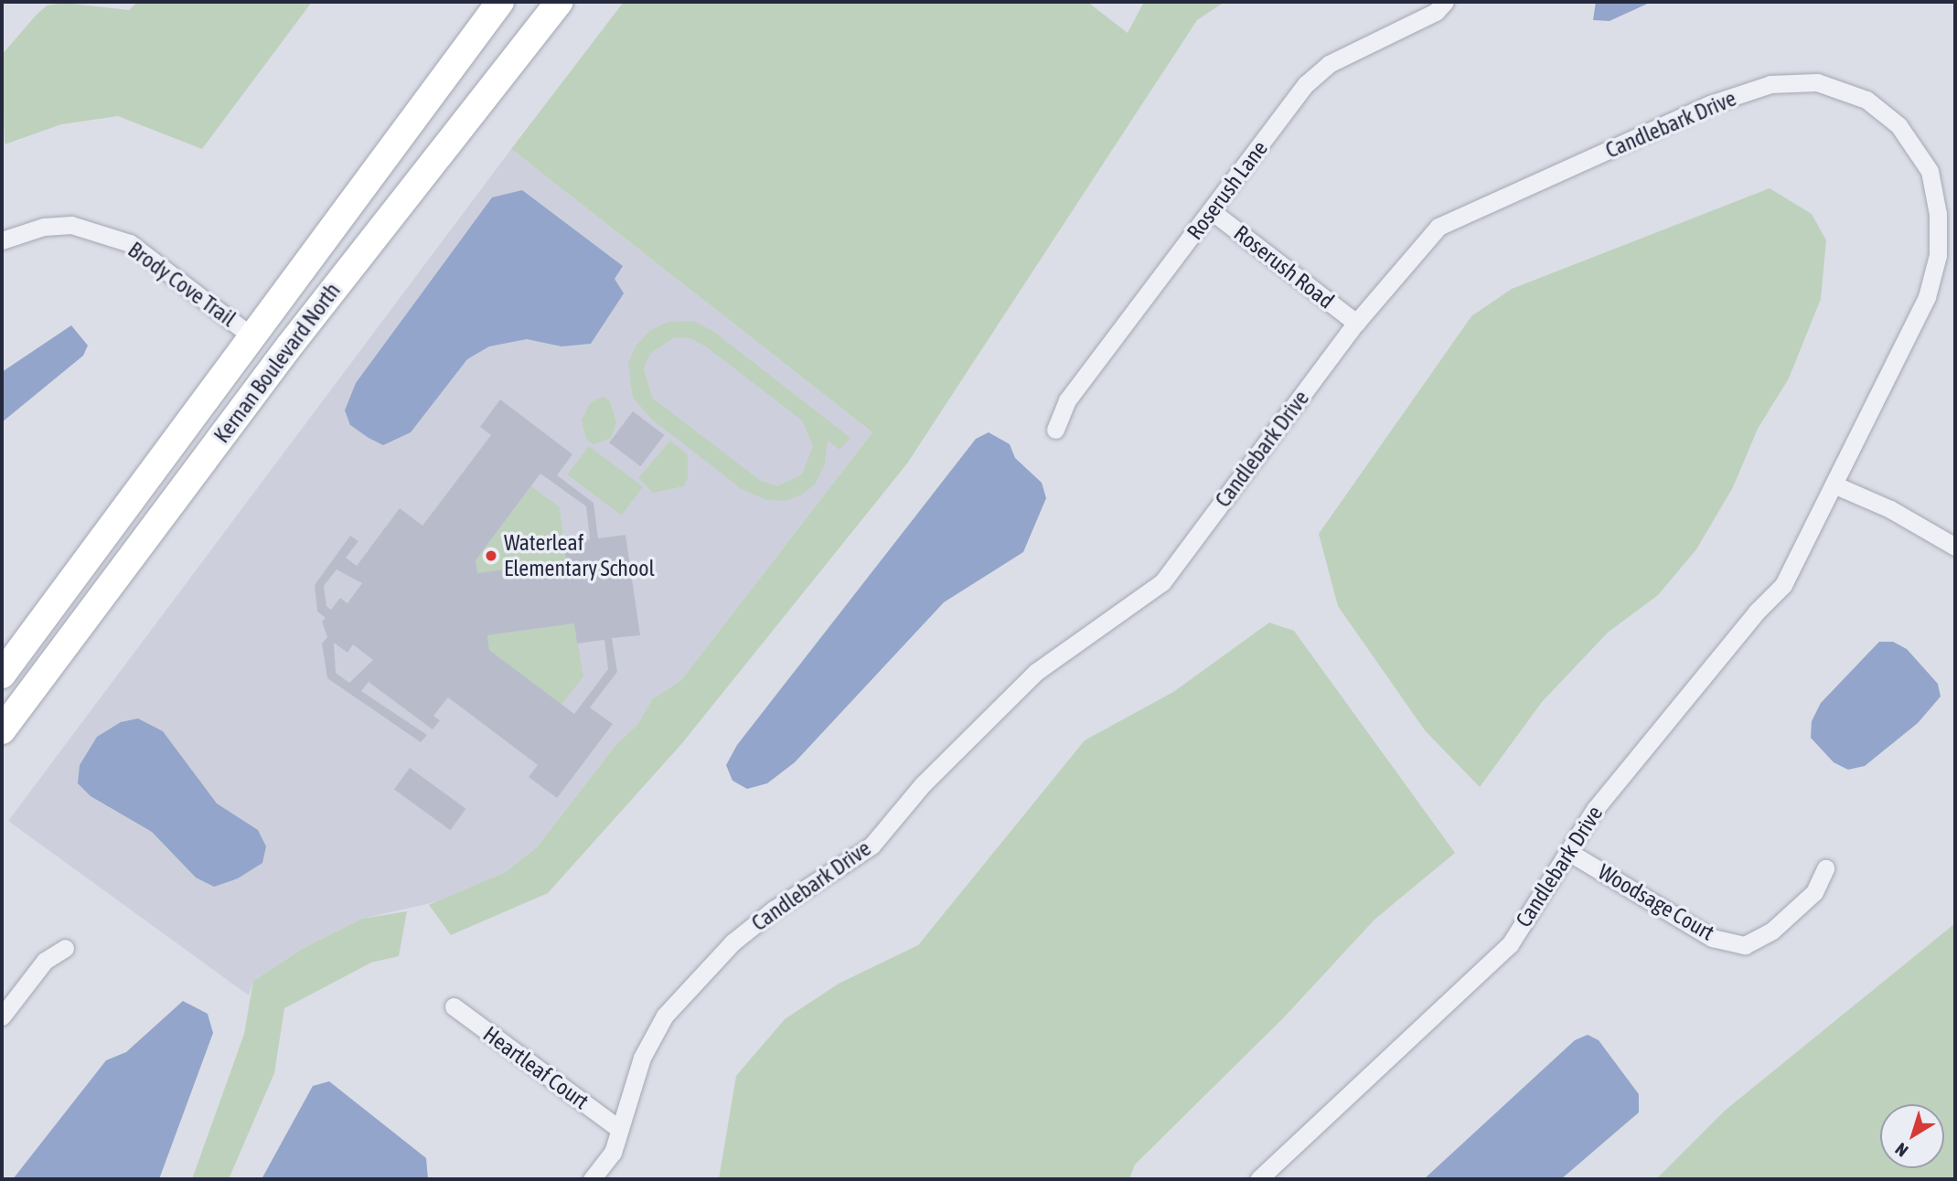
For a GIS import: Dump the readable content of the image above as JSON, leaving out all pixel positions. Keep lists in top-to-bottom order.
{
  "streets": {
    "main road": ["Kernan Boulevard North"],
    "street": [
      "Candlebark Drive",
      "Roserush Lane",
      "Roserush Road",
      "Brody Cove Trail",
      "Woodsage Court",
      "Heartleaf Court"
    ]
  },
  "crossings": [
    ["Candlebark Drive", "Roserush Road"],
    ["Candlebark Drive", "Woodsage Court"],
    ["Candlebark Drive", "Heartleaf Court"],
    ["Roserush Lane", "Roserush Road"],
    ["Brody Cove Trail", "Kernan Boulevard North"]
  ],
  "places": ["Waterleaf Elementary School"],
  "north": "bottom left"
}
